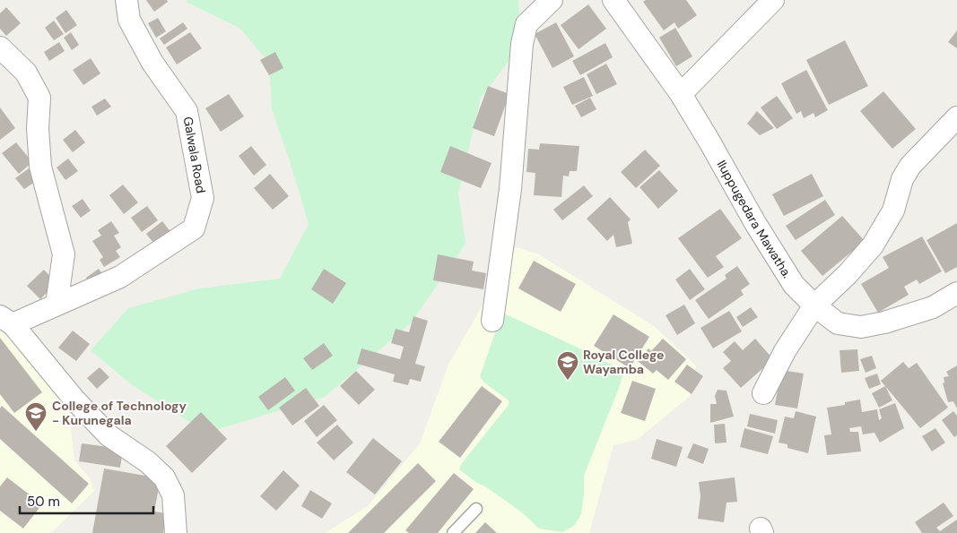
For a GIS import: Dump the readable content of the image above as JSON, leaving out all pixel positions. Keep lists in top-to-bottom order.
{
  "streets": {
    "street": ["Galwala Road", "Iluppugedara Mawatha."]
  },
  "places": {
    "school or university": ["Royal College Wayamba", "College of Technology - Kurunegala"]
  },
  "scale_bar": "50 m"
}
